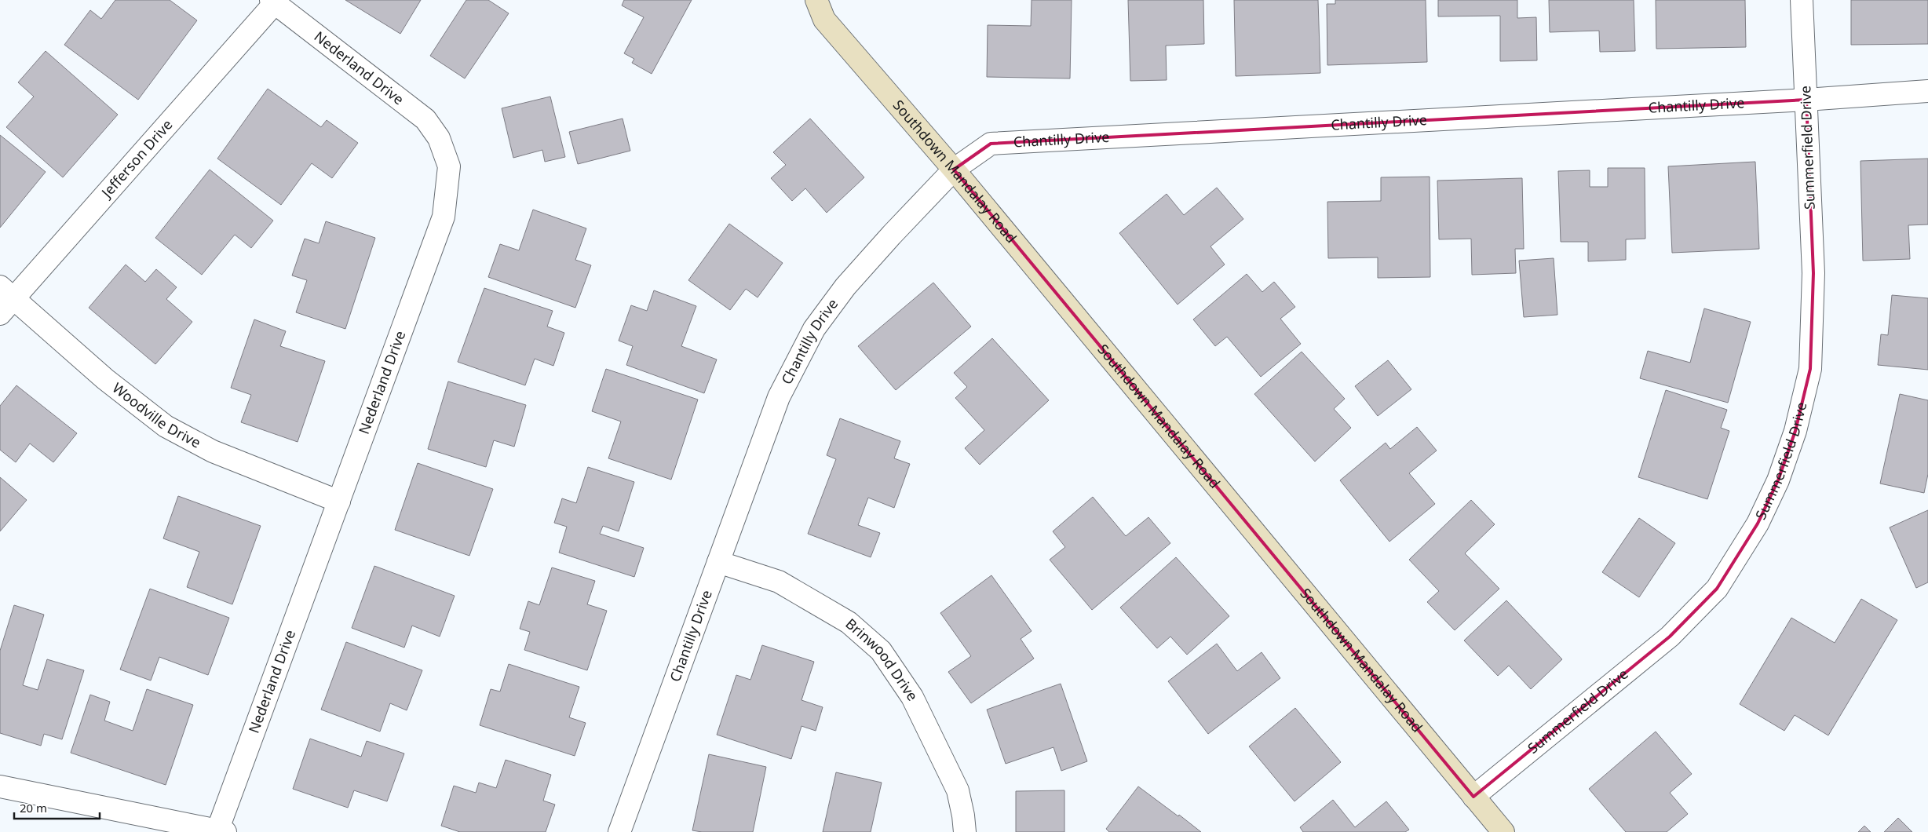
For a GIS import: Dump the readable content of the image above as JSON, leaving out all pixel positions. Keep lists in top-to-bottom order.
{
  "streets": {
    "street": [
      "Nederland Drive",
      "Chantilly Drive",
      "Summerfield Drive",
      "Jefferson Drive",
      "Southdown Mandalay Road",
      "Woodville Drive",
      "Brinwood Drive"
    ]
  },
  "crossings": [
    ["Nederland Drive", "Jefferson Drive"],
    ["Nederland Drive", "Woodville Drive"],
    ["Chantilly Drive", "Summerfield Drive"],
    ["Chantilly Drive", "Southdown Mandalay Road"],
    ["Chantilly Drive", "Brinwood Drive"],
    ["Summerfield Drive", "Southdown Mandalay Road"],
    ["Jefferson Drive", "Woodville Drive"]
  ],
  "scale_bar": "20 m"
}
